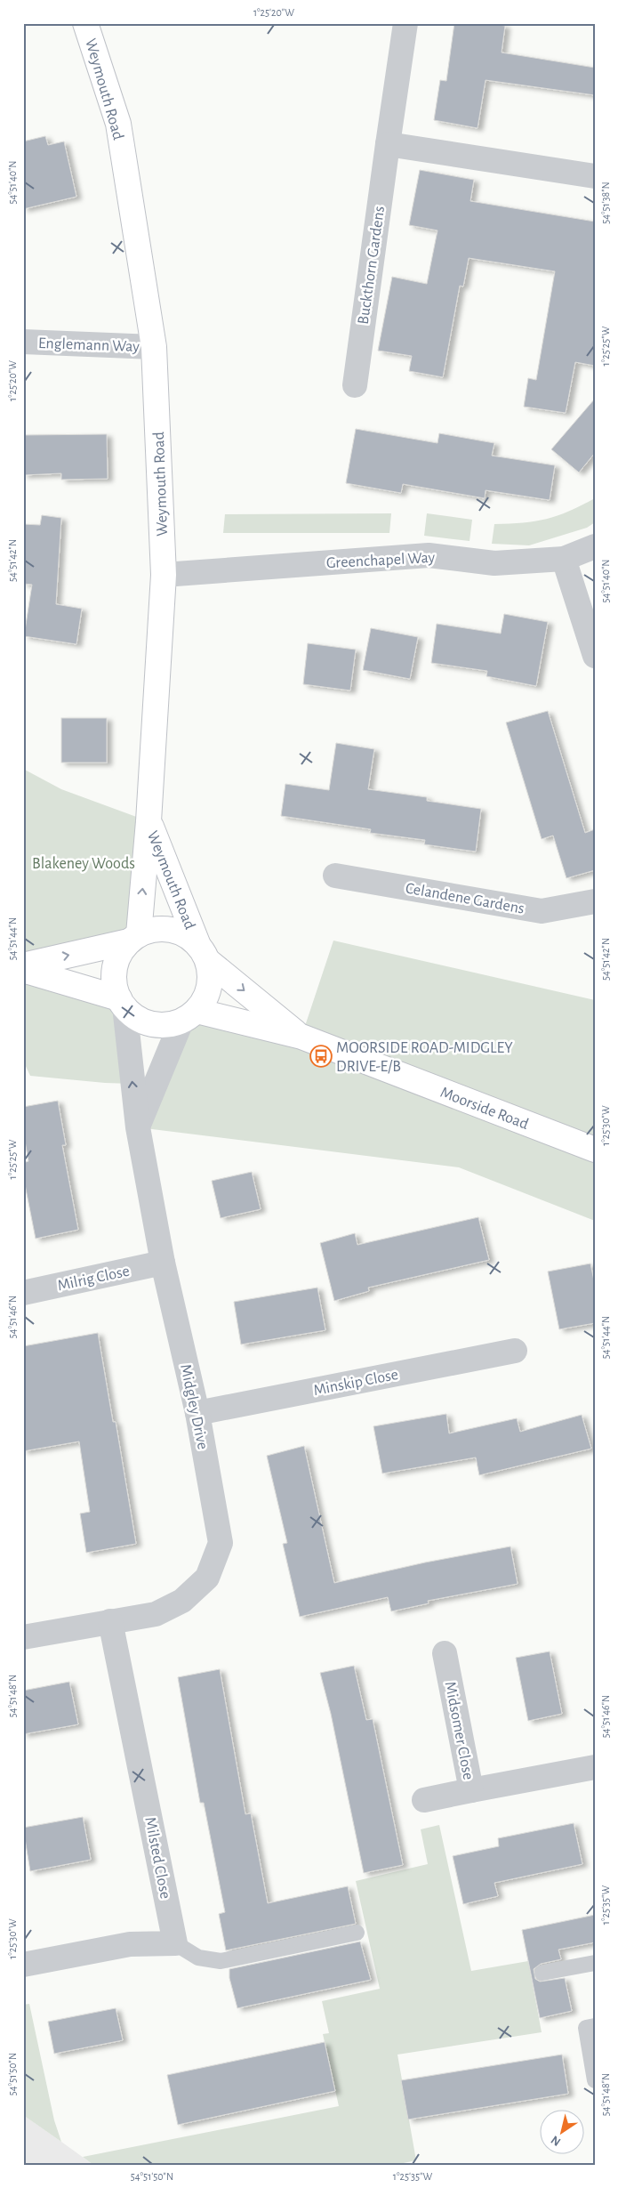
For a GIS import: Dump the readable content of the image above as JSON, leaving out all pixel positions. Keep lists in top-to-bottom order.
{
  "streets": {
    "street": [
      "Weymouth Road",
      "Buckthorn Gardens",
      "Englemann Way",
      "Greenchapel Way",
      "Celandene Gardens",
      "Moorside Road",
      "Milrig Close",
      "Minskip Close",
      "Midgley Drive",
      "Midsomer Close",
      "Milsted Close"
    ]
  },
  "crossings": [
    ["Weymouth Road", "Englemann Way"],
    ["Weymouth Road", "Greenchapel Way"],
    ["Weymouth Road", "Midgley Drive"],
    ["Milrig Close", "Midgley Drive"],
    ["Minskip Close", "Midgley Drive"],
    ["Midgley Drive", "Milsted Close"]
  ],
  "parks": ["Blakeney Woods"],
  "places": {
    "bus stop": ["MOORSIDE ROAD-MIDGLEY DRIVE-E/B"]
  },
  "north": "bottom left",
  "coordinates": [
    "1°25'20\"W",
    "54°51'40\"N",
    "54°51'38\"N",
    "1°25'25\"W",
    "54°51'42\"N",
    "54°51'44\"N",
    "1°25'30\"W",
    "54°51'46\"N",
    "54°51'48\"N",
    "1°25'35\"W",
    "54°51'50\"N"
  ]
}
